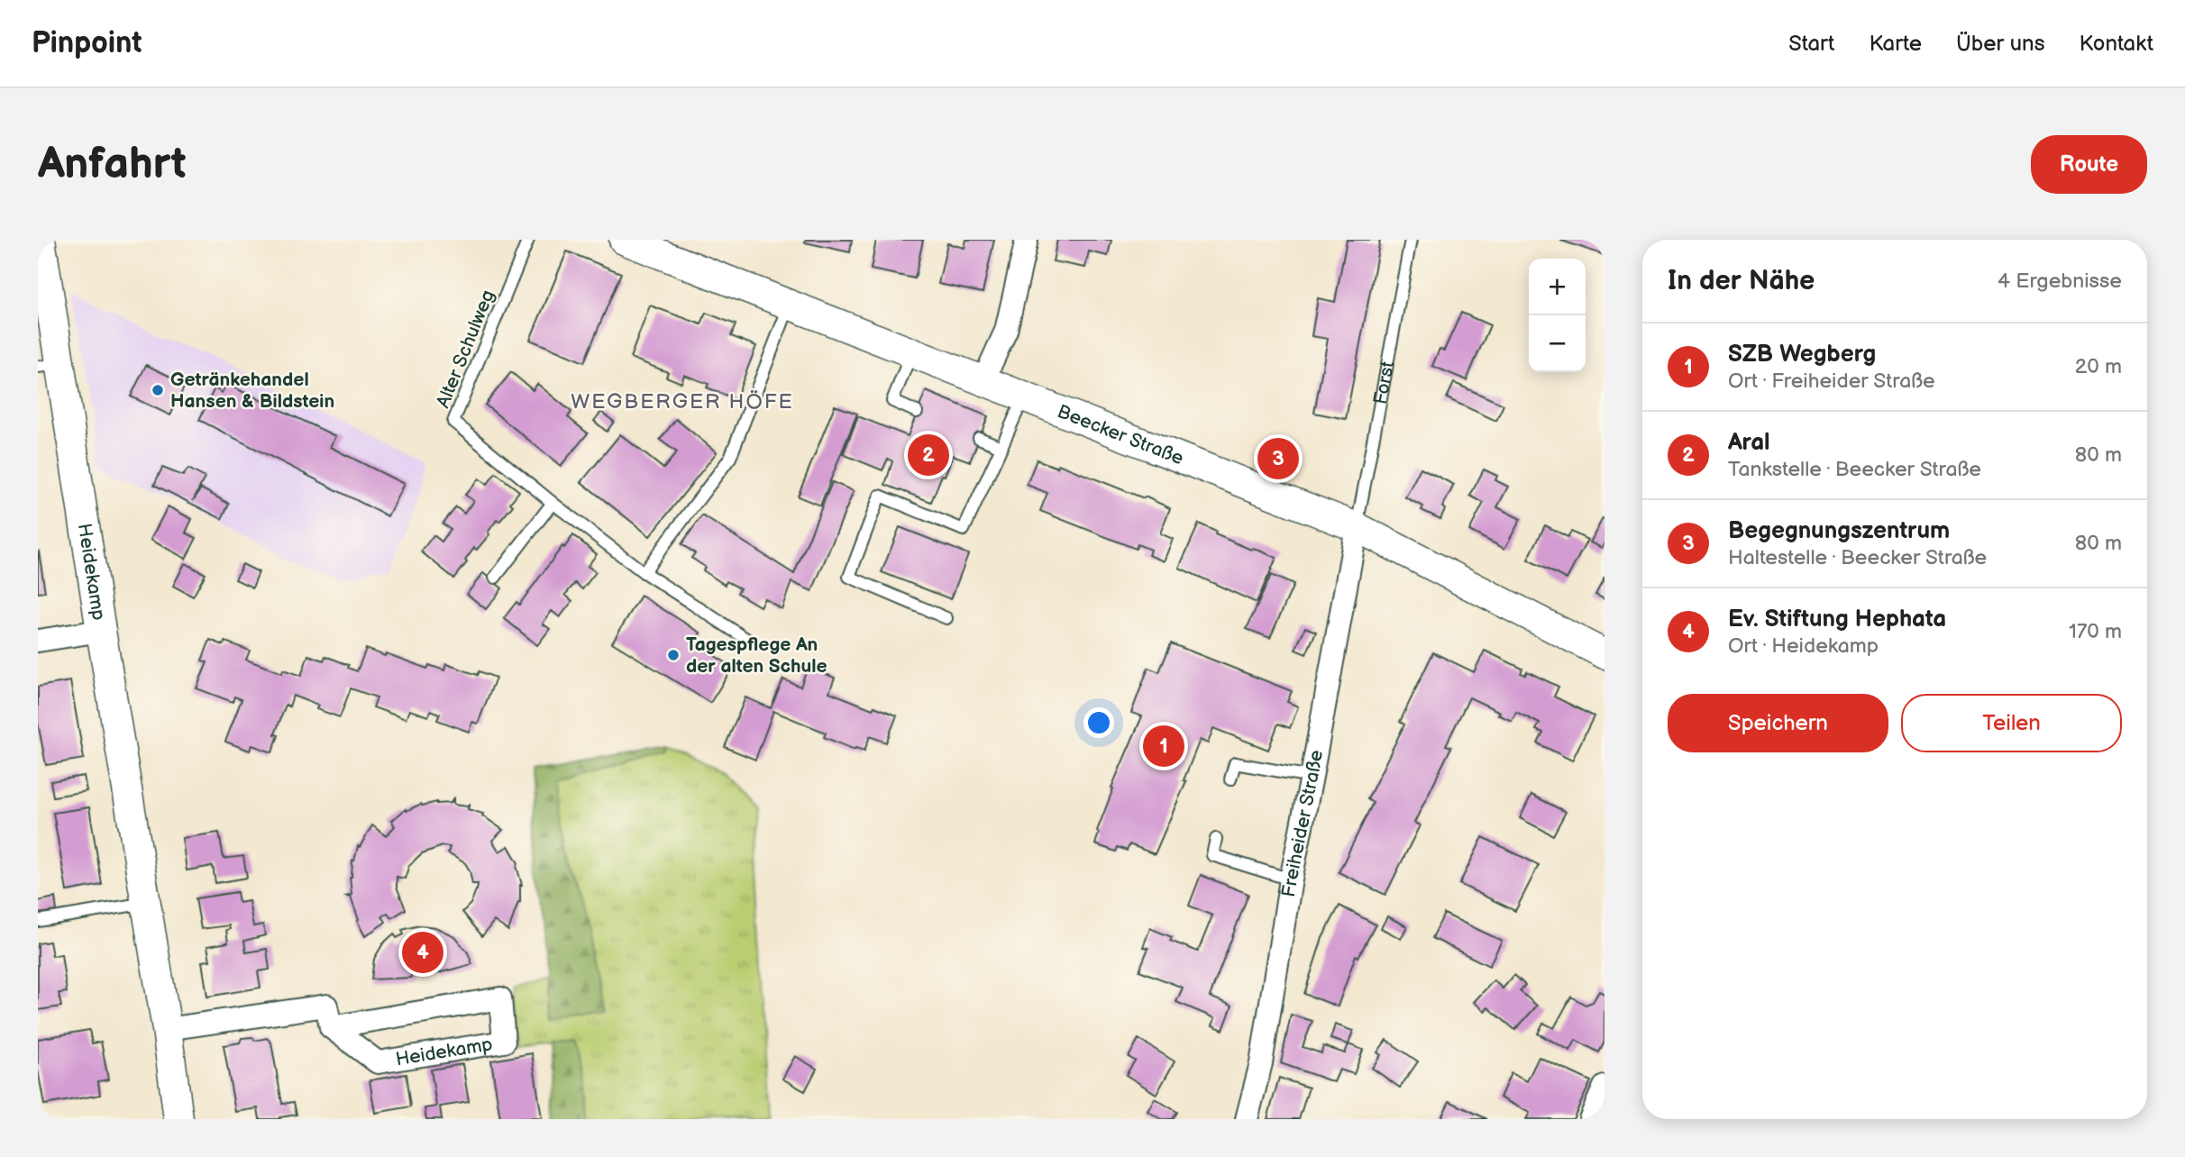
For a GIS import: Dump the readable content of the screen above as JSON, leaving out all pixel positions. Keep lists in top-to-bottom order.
{
  "streets": {
    "street": ["Beecker Straße", "Heidekamp", "Freiheider Straße"],
    "lane": ["Alter Schulweg", "Forst"]
  },
  "crossings": [
    ["Forst", "Beecker Straße"],
    ["Forst", "Freiheider Straße"],
    ["Beecker Straße", "Freiheider Straße"]
  ],
  "districts": ["WEGBERGER HÖFE"],
  "places": ["Getränkehandel Hansen & Bildstein", "Tagespflege An der alten Schule"],
  "page": {
    "header": "Pinpoint",
    "nav": [
      "Start",
      "Karte",
      "Über uns",
      "Kontakt"
    ],
    "buttons": [
      "Route",
      ["Speichern", "Teilen"]
    ],
    "title": "Anfahrt",
    "heading": ["In der Nähe", "4 Ergebnisse"],
    "map_buttons": ["+", "−"],
    "list": [
      {
        "mark": "1",
        "name": "SZB Wegberg",
        "note": "Ort · Freiheider Straße",
        "value": "20 m"
      },
      {
        "mark": "2",
        "name": "Aral",
        "note": "Tankstelle · Beecker Straße",
        "value": "80 m"
      },
      {
        "mark": "3",
        "name": "Begegnungszentrum",
        "note": "Haltestelle · Beecker Straße",
        "value": "80 m"
      },
      {
        "mark": "4",
        "name": "Ev. Stiftung Hephata",
        "note": "Ort · Heidekamp",
        "value": "170 m"
      }
    ],
    "pins": [
      "2",
      "3",
      "1",
      "4"
    ]
  }
}
